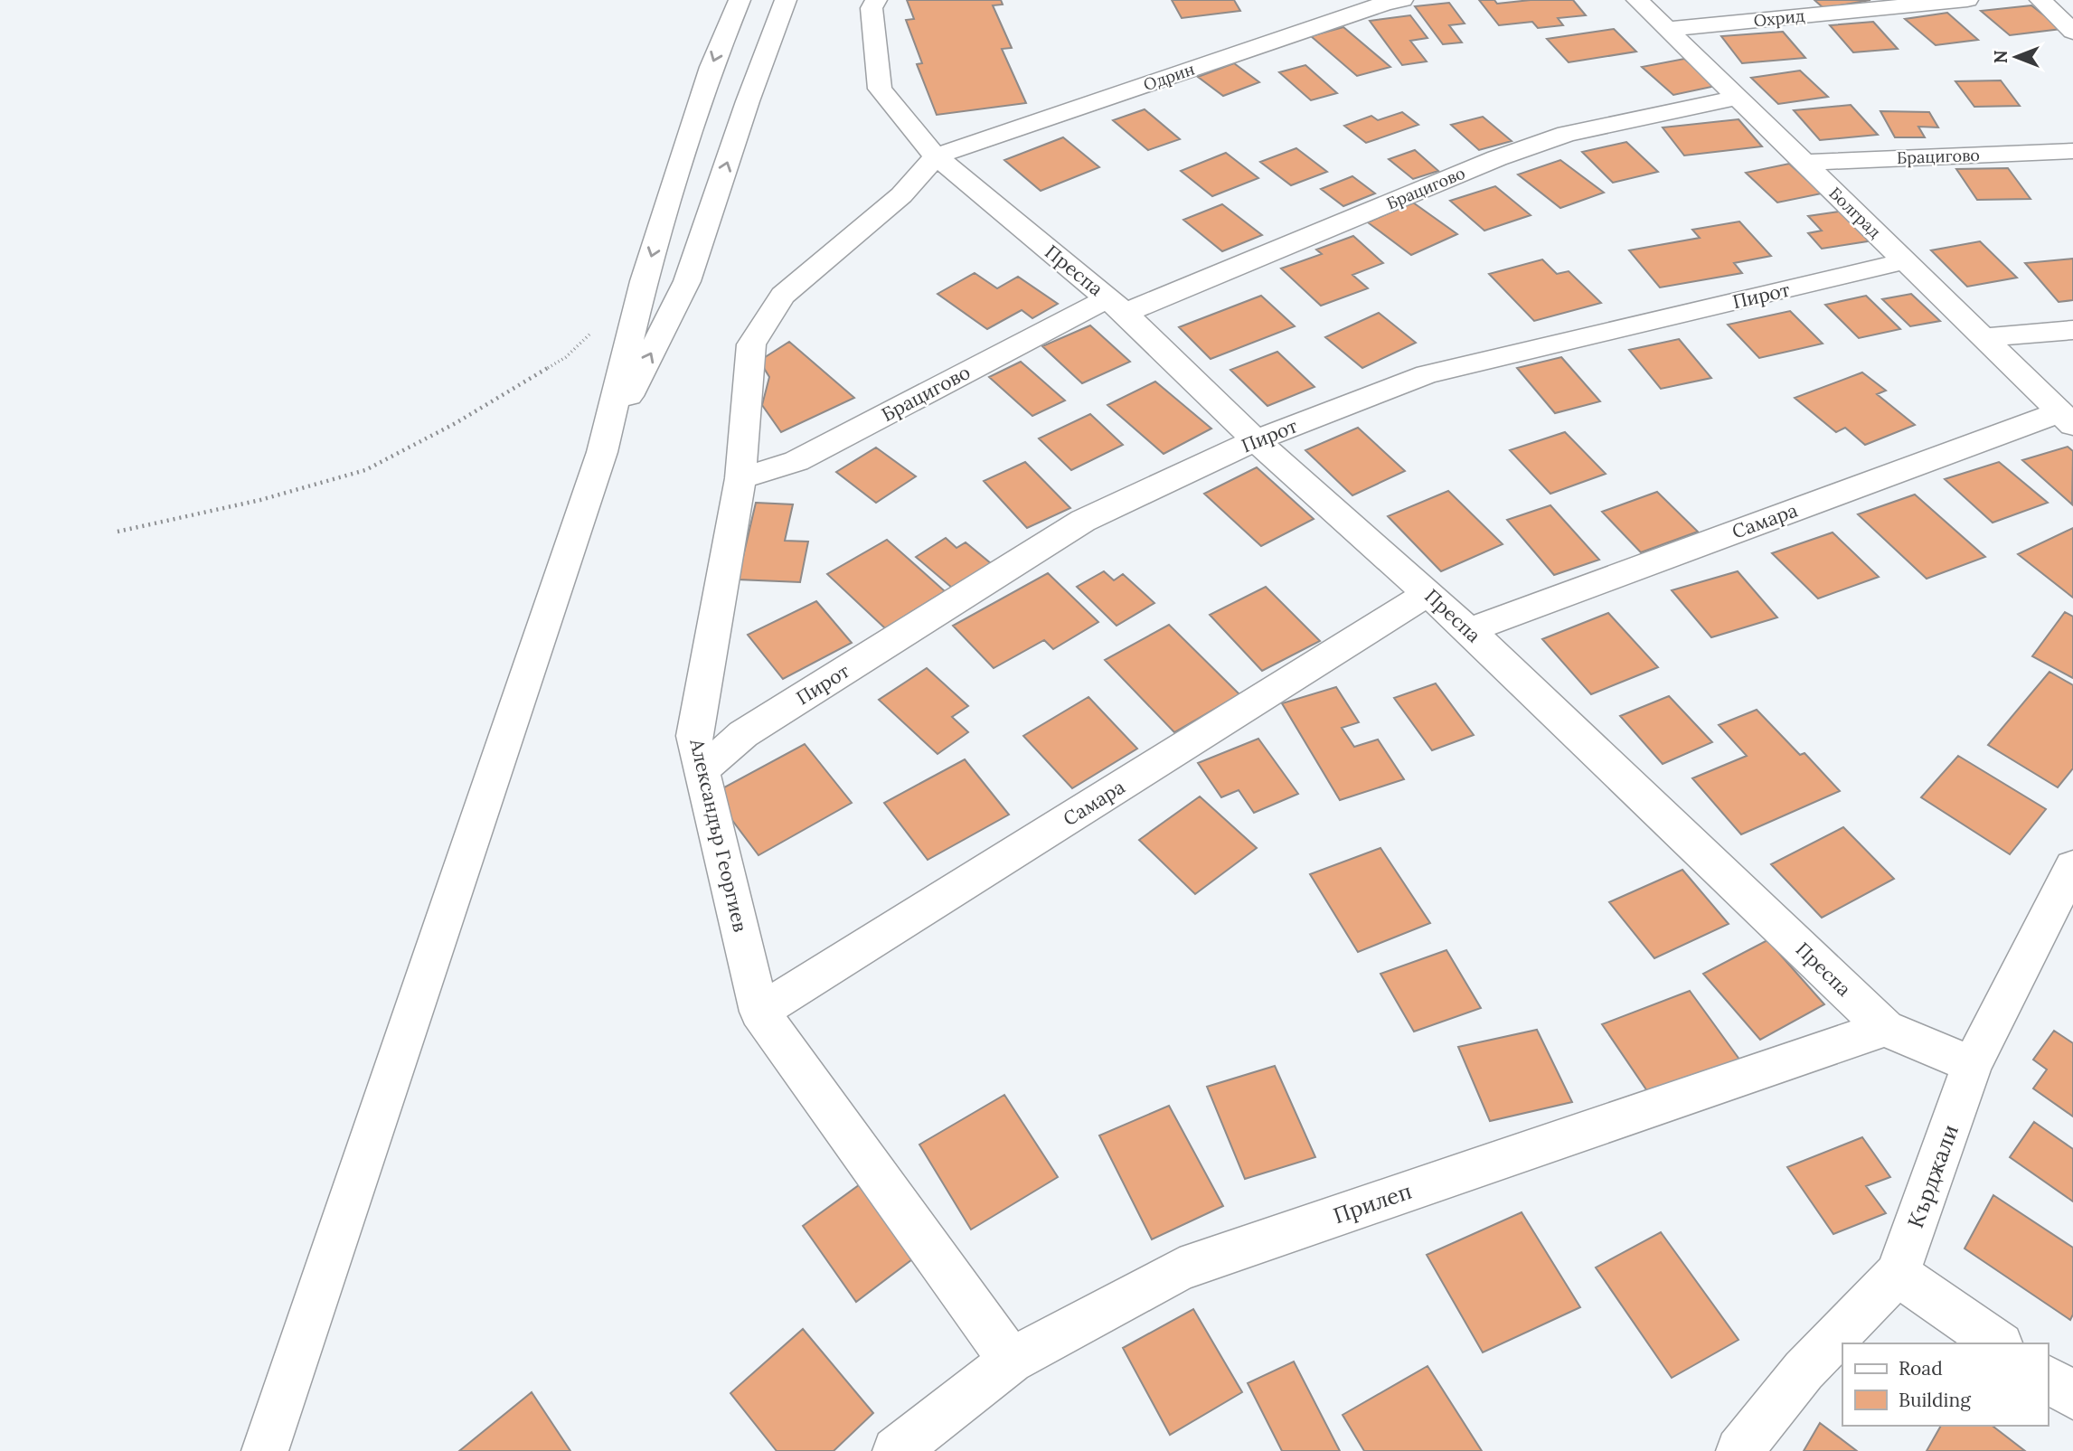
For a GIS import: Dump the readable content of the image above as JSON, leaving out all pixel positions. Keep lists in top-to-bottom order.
{
  "streets": {
    "street": [
      "Охрид",
      "Одрин",
      "Брацигово",
      "Болград",
      "Преспа",
      "Пирот",
      "Самара",
      "Александър Георгиев",
      "Кърджали",
      "Прилеп"
    ]
  },
  "crossings": [
    ["Охрид", "Болград"],
    ["Одрин", "Преспа"],
    ["Одрин", "Александър Георгиев"],
    ["Брацигово", "Болград"],
    ["Брацигово", "Преспа"],
    ["Брацигово", "Александър Георгиев"],
    ["Болград", "Пирот"],
    ["Болград", "Самара"],
    ["Преспа", "Пирот"],
    ["Преспа", "Самара"],
    ["Преспа", "Александър Георгиев"],
    ["Преспа", "Кърджали"],
    ["Преспа", "Прилеп"],
    ["Пирот", "Александър Георгиев"],
    ["Самара", "Александър Георгиев"],
    ["Александър Георгиев", "Прилеп"]
  ],
  "legend": ["Road", "Building"],
  "north": "left"
}
